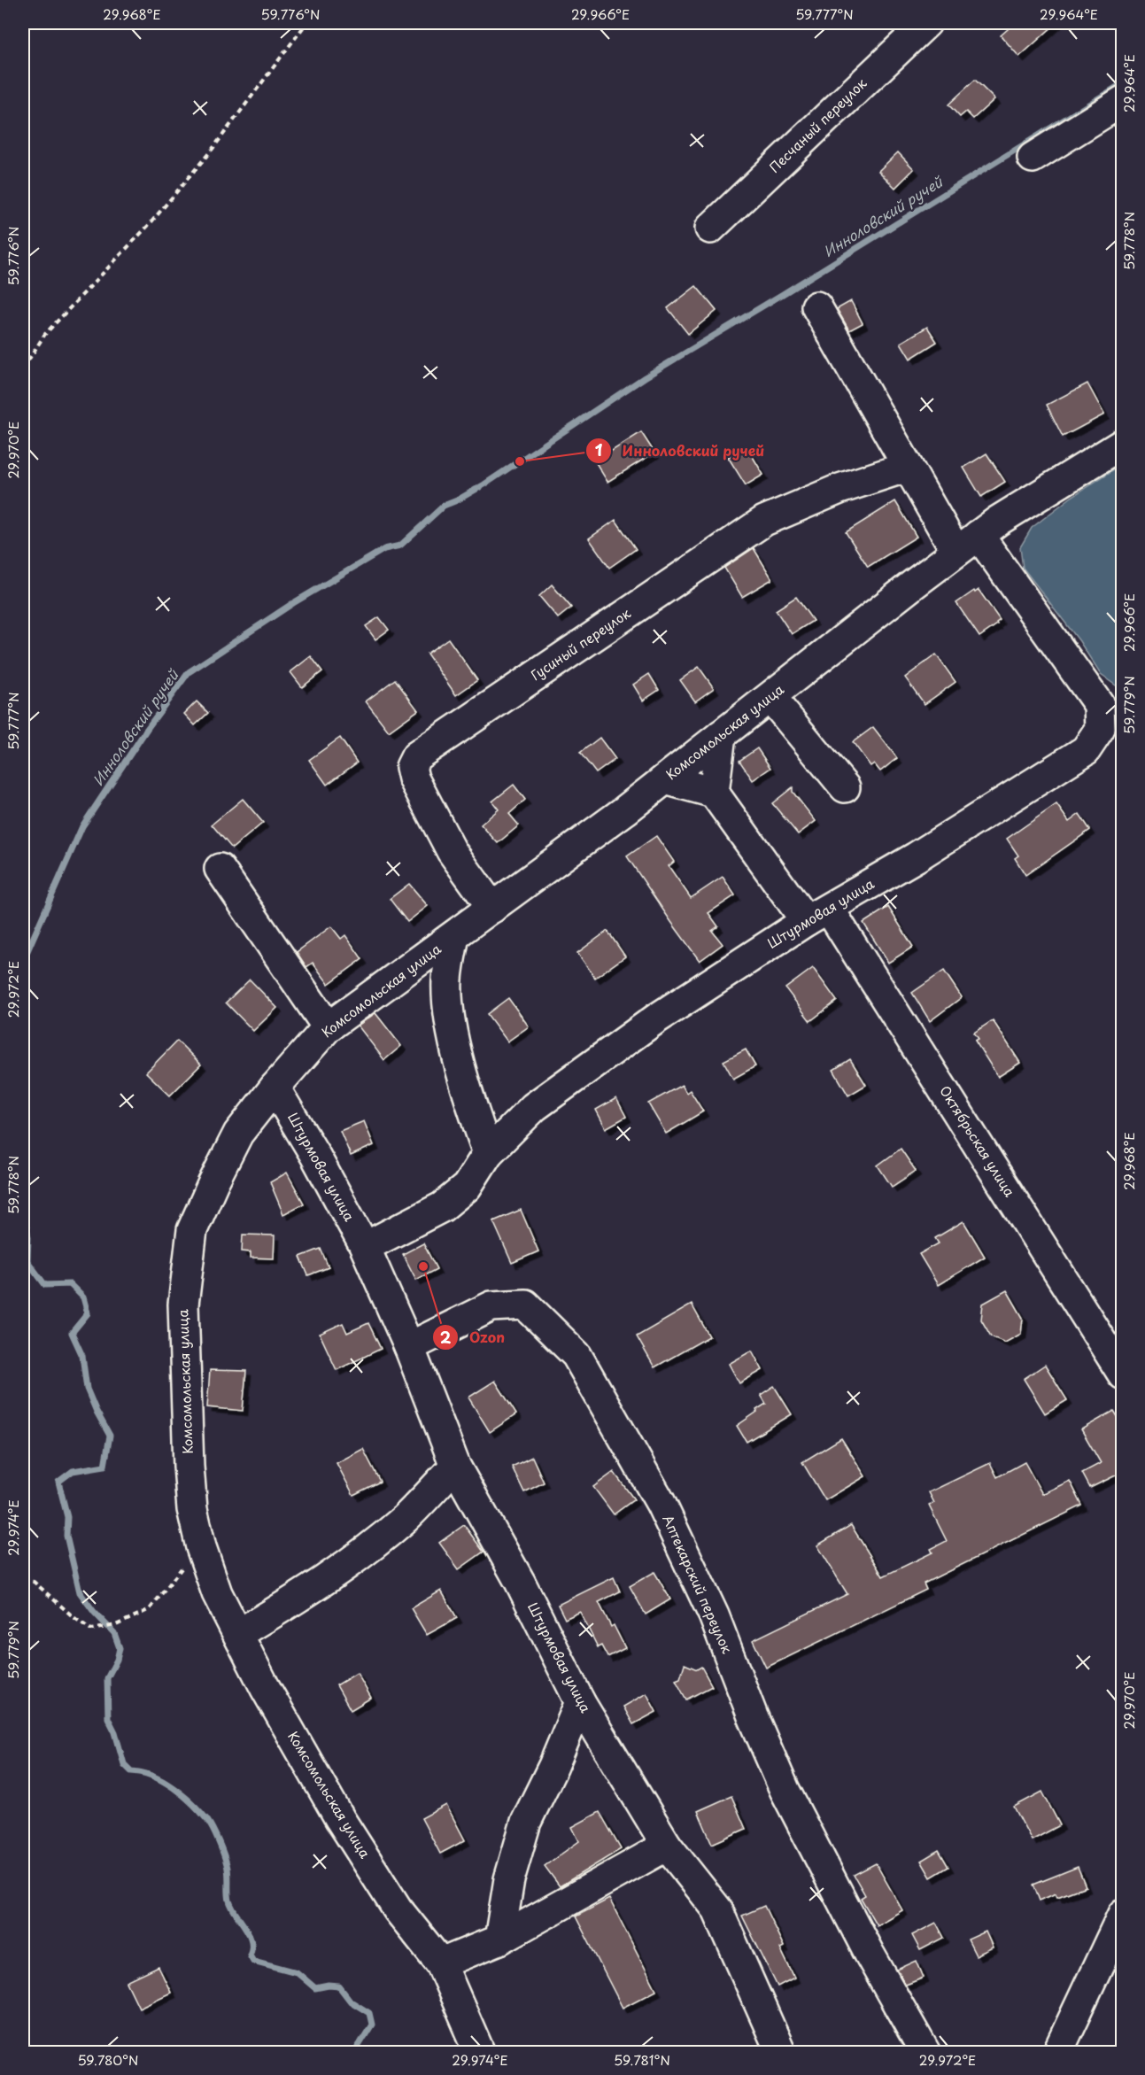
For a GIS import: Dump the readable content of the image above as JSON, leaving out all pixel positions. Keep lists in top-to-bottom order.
{
  "streets": {
    "street": [
      "Песчаный переулок",
      "Гусиный переулок",
      "Комсомольская улица",
      "Штурмовая улица",
      "Октябрьская улица",
      "Аптекарский переулок"
    ]
  },
  "crossings": [
    ["Гусиный переулок", "Комсомольская улица"],
    ["Гусиный переулок", "Штурмовая улица"],
    ["Комсомольская улица", "Штурмовая улица"],
    ["Штурмовая улица", "Октябрьская улица"],
    ["Штурмовая улица", "Аптекарский переулок"]
  ],
  "water": ["Инноловский ручей"],
  "places": ["Инноловский ручей", "Ozon"],
  "coordinates": [
    "29.968°E",
    "59.776°N",
    "29.966°E",
    "59.777°N",
    "29.964°E",
    "59.778°N",
    "29.970°E",
    "59.779°N",
    "29.972°E",
    "29.974°E",
    "59.780°N",
    "59.781°N"
  ]
}
